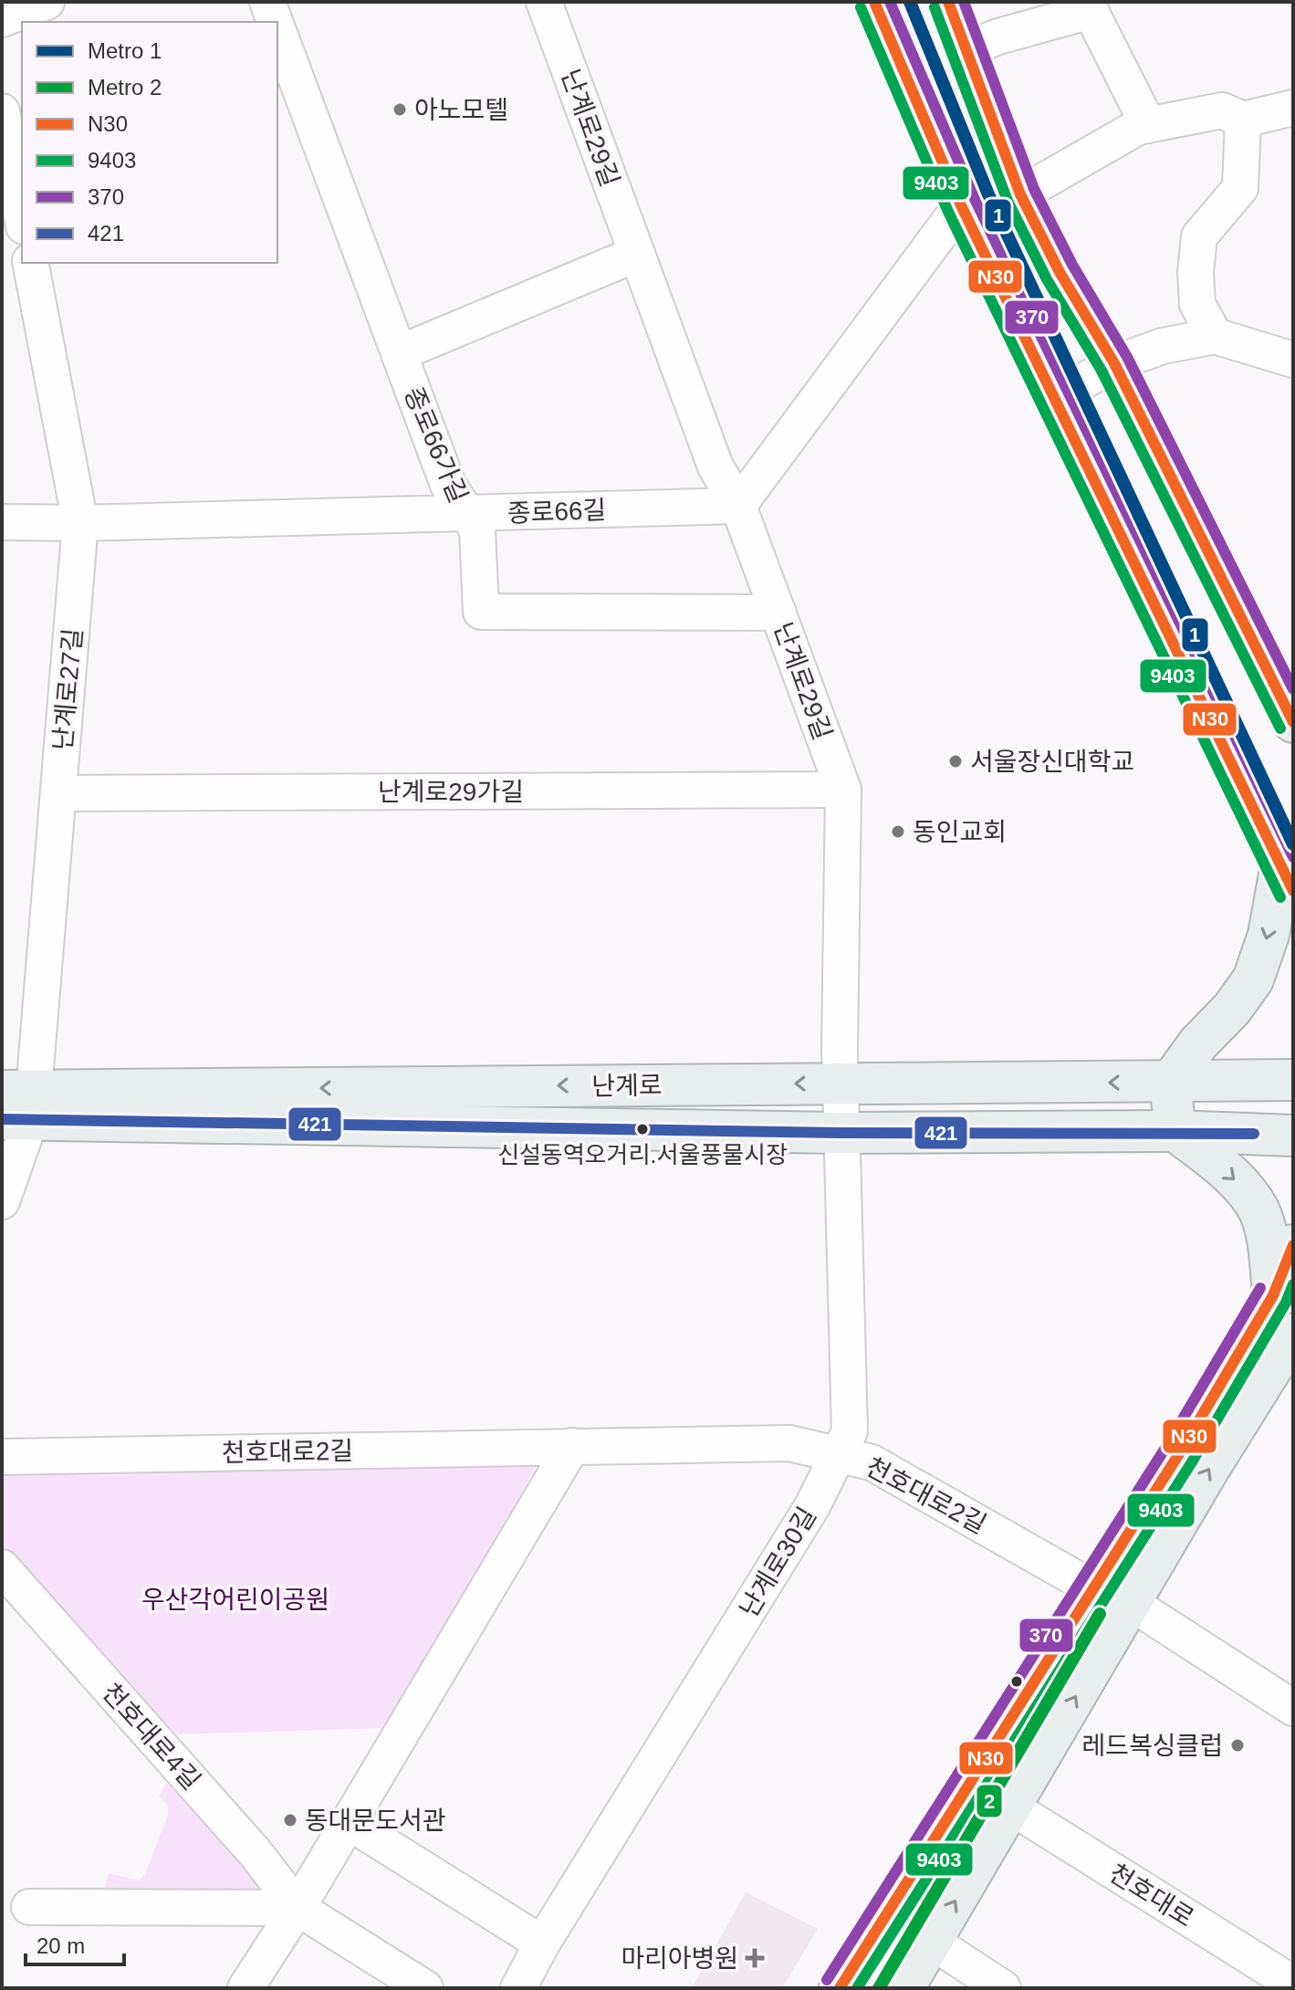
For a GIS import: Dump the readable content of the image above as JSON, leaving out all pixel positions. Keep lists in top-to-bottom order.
{
  "streets": {
    "main road": ["난계로"],
    "street": [
      "난계로29길",
      "종로66가길",
      "종로66길",
      "난계로27길",
      "난계로29가길",
      "천호대로2길",
      "난계로30길",
      "천호대로4길",
      "천호대로"
    ]
  },
  "crossings": [
    ["난계로29길", "종로66가길"],
    ["난계로29길", "종로66길"],
    ["난계로29길", "난계로29가길"],
    ["난계로29길", "난계로"],
    ["난계로29길", "난계로30길"],
    ["종로66가길", "종로66길"],
    ["종로66길", "난계로27길"],
    ["난계로27길", "난계로29가길"],
    ["난계로27길", "난계로"],
    ["난계로", "난계로30길"],
    ["천호대로2길", "난계로30길"]
  ],
  "parks": ["우산각어린이공원"],
  "places": {
    "other": [
      "아노모텔",
      "서울장신대학교",
      "동인교회",
      "신설동역오거리.서울풍물시장",
      "레드복싱클럽",
      "동대문도서관"
    ],
    "health": ["마리아병원"]
  },
  "lines": [
    "metro line 1",
    "transit line N30",
    "transit line 370",
    "transit line 9403",
    "transit line 421",
    "metro line 2"
  ],
  "legend": [
    "Metro 1",
    "Metro 2",
    "N30",
    "9403",
    "370",
    "421"
  ],
  "scale_bar": "20 m"
}
